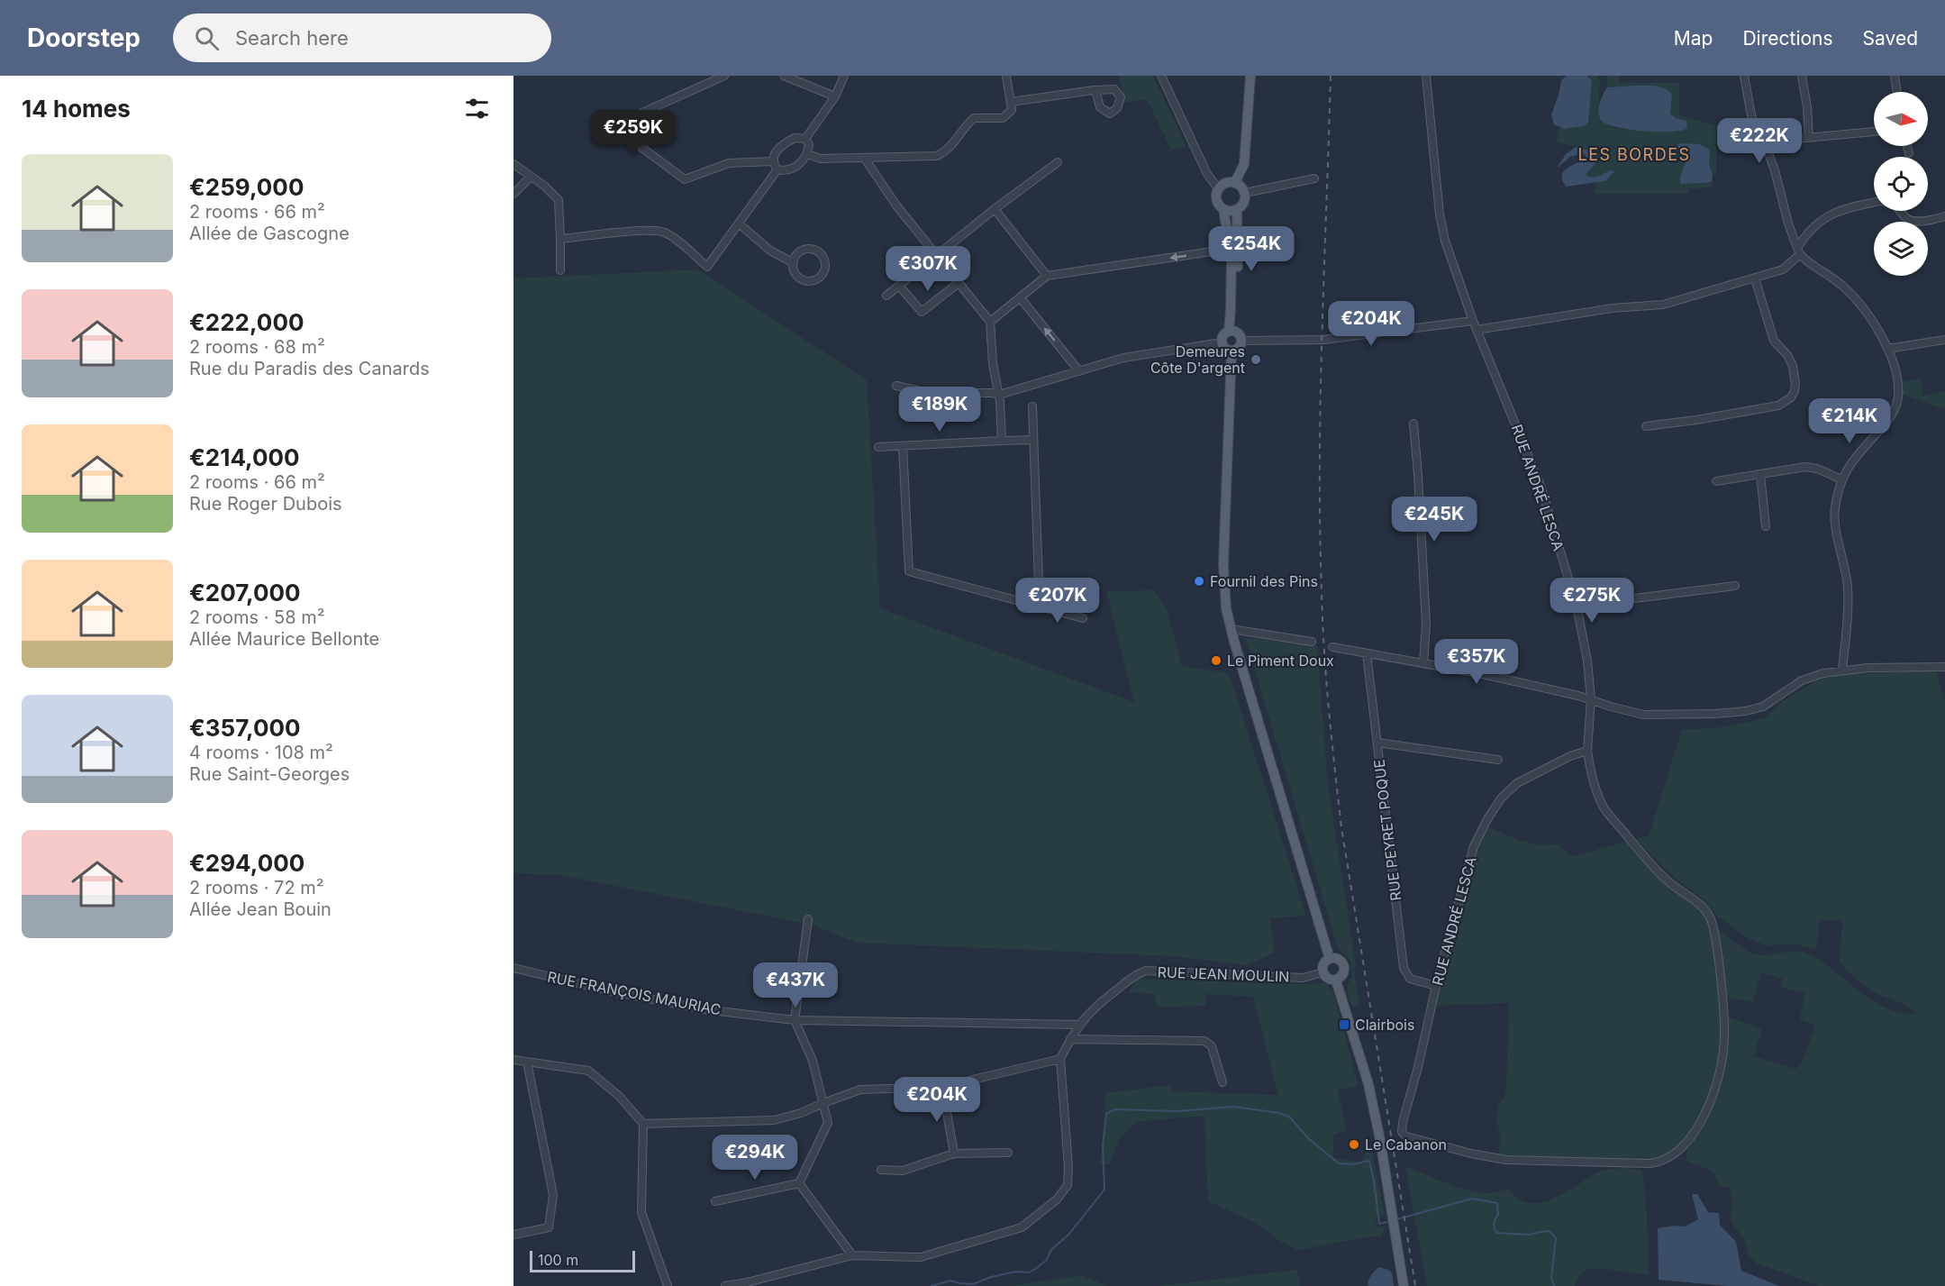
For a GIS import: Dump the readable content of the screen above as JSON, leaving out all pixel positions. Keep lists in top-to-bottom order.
{
  "streets": {
    "street": [
      "RUE ANDRÉ LESCA",
      "RUE PEYRET POQUE",
      "RUE JEAN MOULIN",
      "RUE FRANÇOIS MAURIAC"
    ]
  },
  "crossings": [
    ["RUE ANDRÉ LESCA", "RUE PEYRET POQUE"],
    ["RUE JEAN MOULIN", "RUE FRANÇOIS MAURIAC"]
  ],
  "districts": ["LES BORDES"],
  "places": {
    "other": [
      "Demeures Côte D'argent",
      "Fournil des Pins",
      "Le Piment Doux",
      "Le Cabanon"
    ],
    "transit": ["Clairbois"]
  },
  "scale_bar": "100 m",
  "north": "right",
  "page": {
    "header": "Doorstep",
    "search": "Search here",
    "nav": ["Map", "Directions", "Saved"],
    "heading": "14 homes",
    "price": [
      "€259K",
      "€222K",
      "€254K",
      "€307K",
      "€204K",
      "€189K",
      "€214K",
      "€245K",
      "€207K",
      "€275K",
      "€357K",
      "€437K",
      "€204K",
      "€294K"
    ],
    "list": [
      {
        "name": "€259,000",
        "note": "2 rooms · 66 m² · Allée de Gascogne"
      },
      {
        "name": "€222,000",
        "note": "2 rooms · 68 m² · Rue du Paradis des Canards"
      },
      {
        "name": "€214,000",
        "note": "2 rooms · 66 m² · Rue Roger Dubois"
      },
      {
        "name": "€207,000",
        "note": "2 rooms · 58 m² · Allée Maurice Bellonte"
      },
      {
        "name": "€357,000",
        "note": "4 rooms · 108 m² · Rue Saint-Georges"
      },
      {
        "name": "€294,000",
        "note": "2 rooms · 72 m² · Allée Jean Bouin"
      }
    ],
    "scale": "100 m"
  }
}
